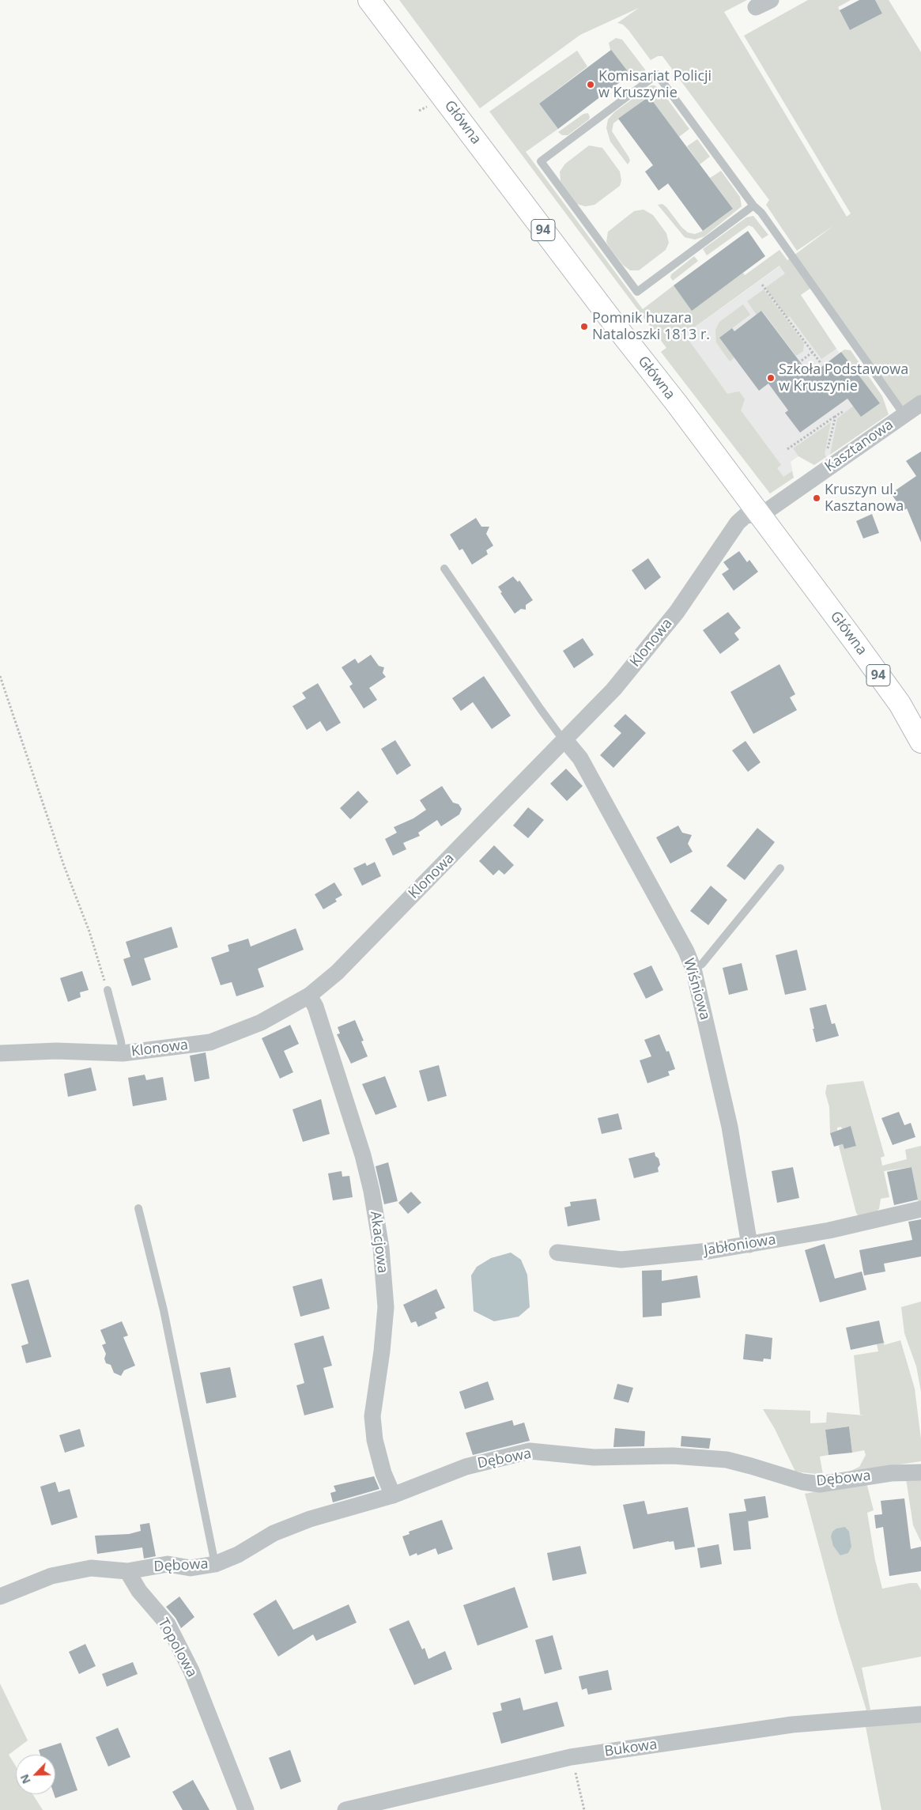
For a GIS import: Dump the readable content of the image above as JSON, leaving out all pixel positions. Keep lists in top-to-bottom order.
{
  "streets": {
    "main road": ["Główna", "94"],
    "street": [
      "Kasztanowa",
      "Klonowa",
      "Wiśniowa",
      "Akacjowa",
      "Jabłoniowa",
      "Dębowa",
      "Topolowa",
      "Bukowa"
    ]
  },
  "crossings": [
    ["Główna", "Kasztanowa"],
    ["Główna", "Klonowa"],
    ["Kasztanowa", "Klonowa"],
    ["Klonowa", "Wiśniowa"],
    ["Klonowa", "Akacjowa"],
    ["Wiśniowa", "Jabłoniowa"],
    ["Akacjowa", "Dębowa"],
    ["Dębowa", "Topolowa"]
  ],
  "places": [
    "Komisariat Policji w Kruszynie",
    "Pomnik huzara Nataloszki 1813 r.",
    "Szkoła Podstawowa w Kruszynie",
    "Kruszyn ul. Kasztanowa"
  ],
  "north": "bottom left"
}
